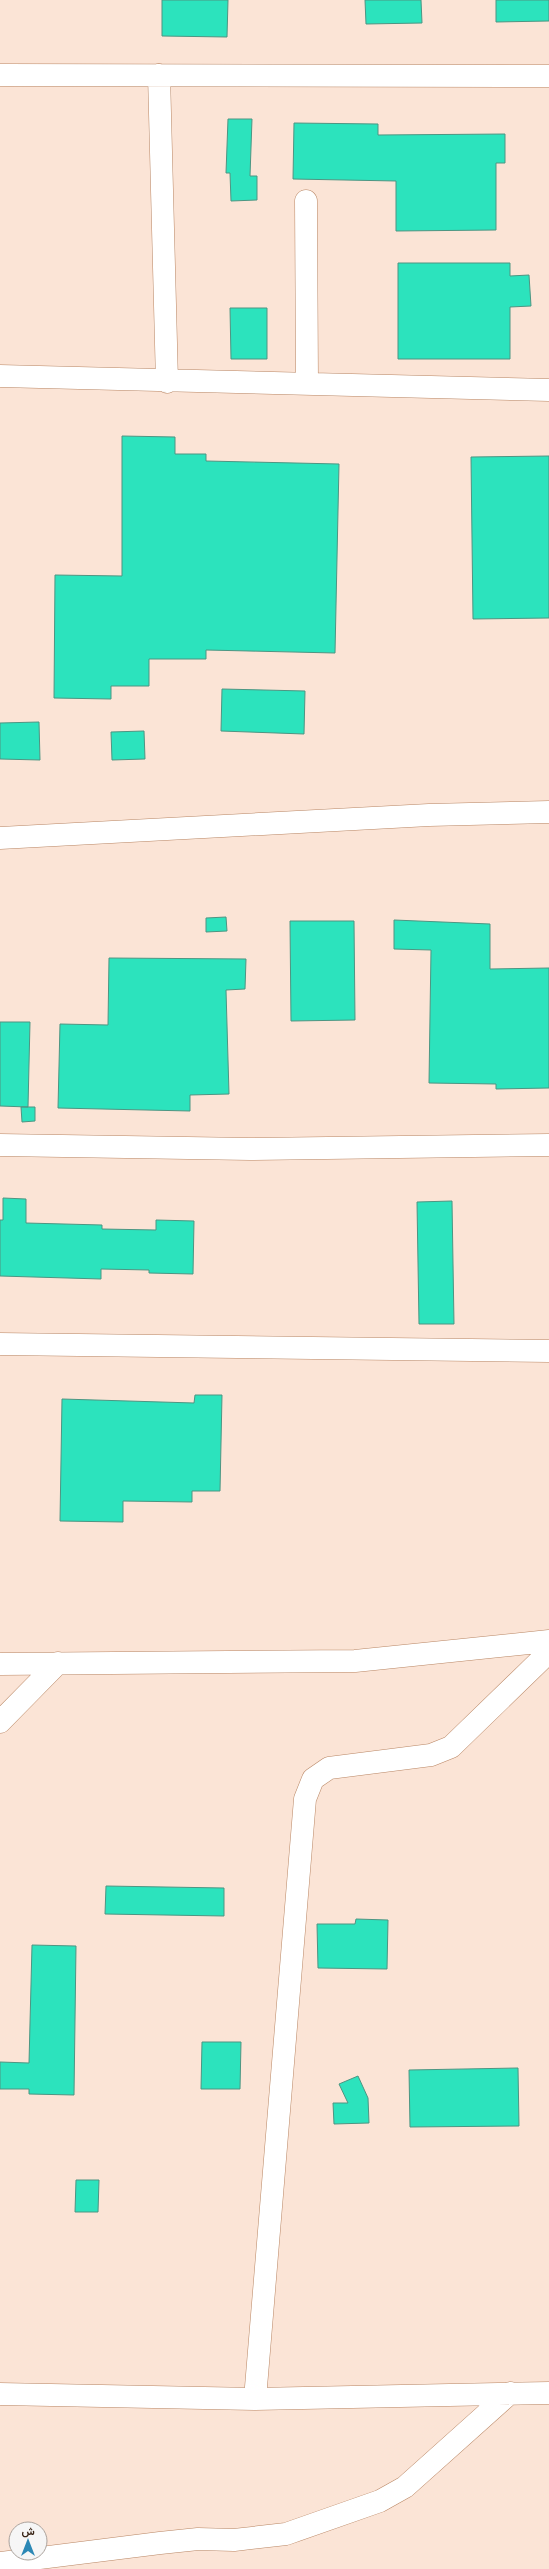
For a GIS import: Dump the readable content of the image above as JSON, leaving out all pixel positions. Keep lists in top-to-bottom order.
{
  "north": "top"
}
